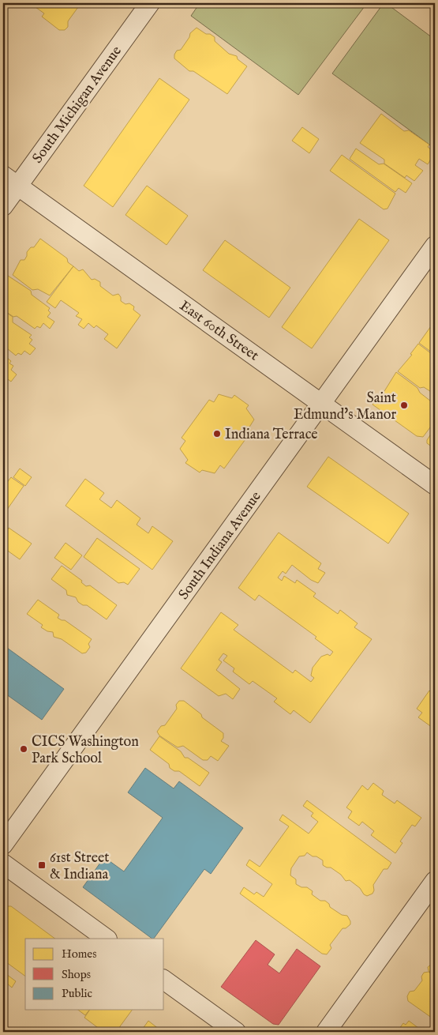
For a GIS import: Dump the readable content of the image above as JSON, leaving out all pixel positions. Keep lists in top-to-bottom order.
{
  "streets": {
    "street": ["South Michigan Avenue", "East 60th Street", "South Indiana Avenue"]
  },
  "crossings": [
    ["South Michigan Avenue", "East 60th Street"],
    ["East 60th Street", "South Indiana Avenue"]
  ],
  "places": {
    "other": ["Saint Edmund's Manor", "Indiana Terrace", "CICS Washington Park School"],
    "transit": ["61st Street & Indiana"]
  },
  "legend": ["Homes", "Shops", "Public"]
}
